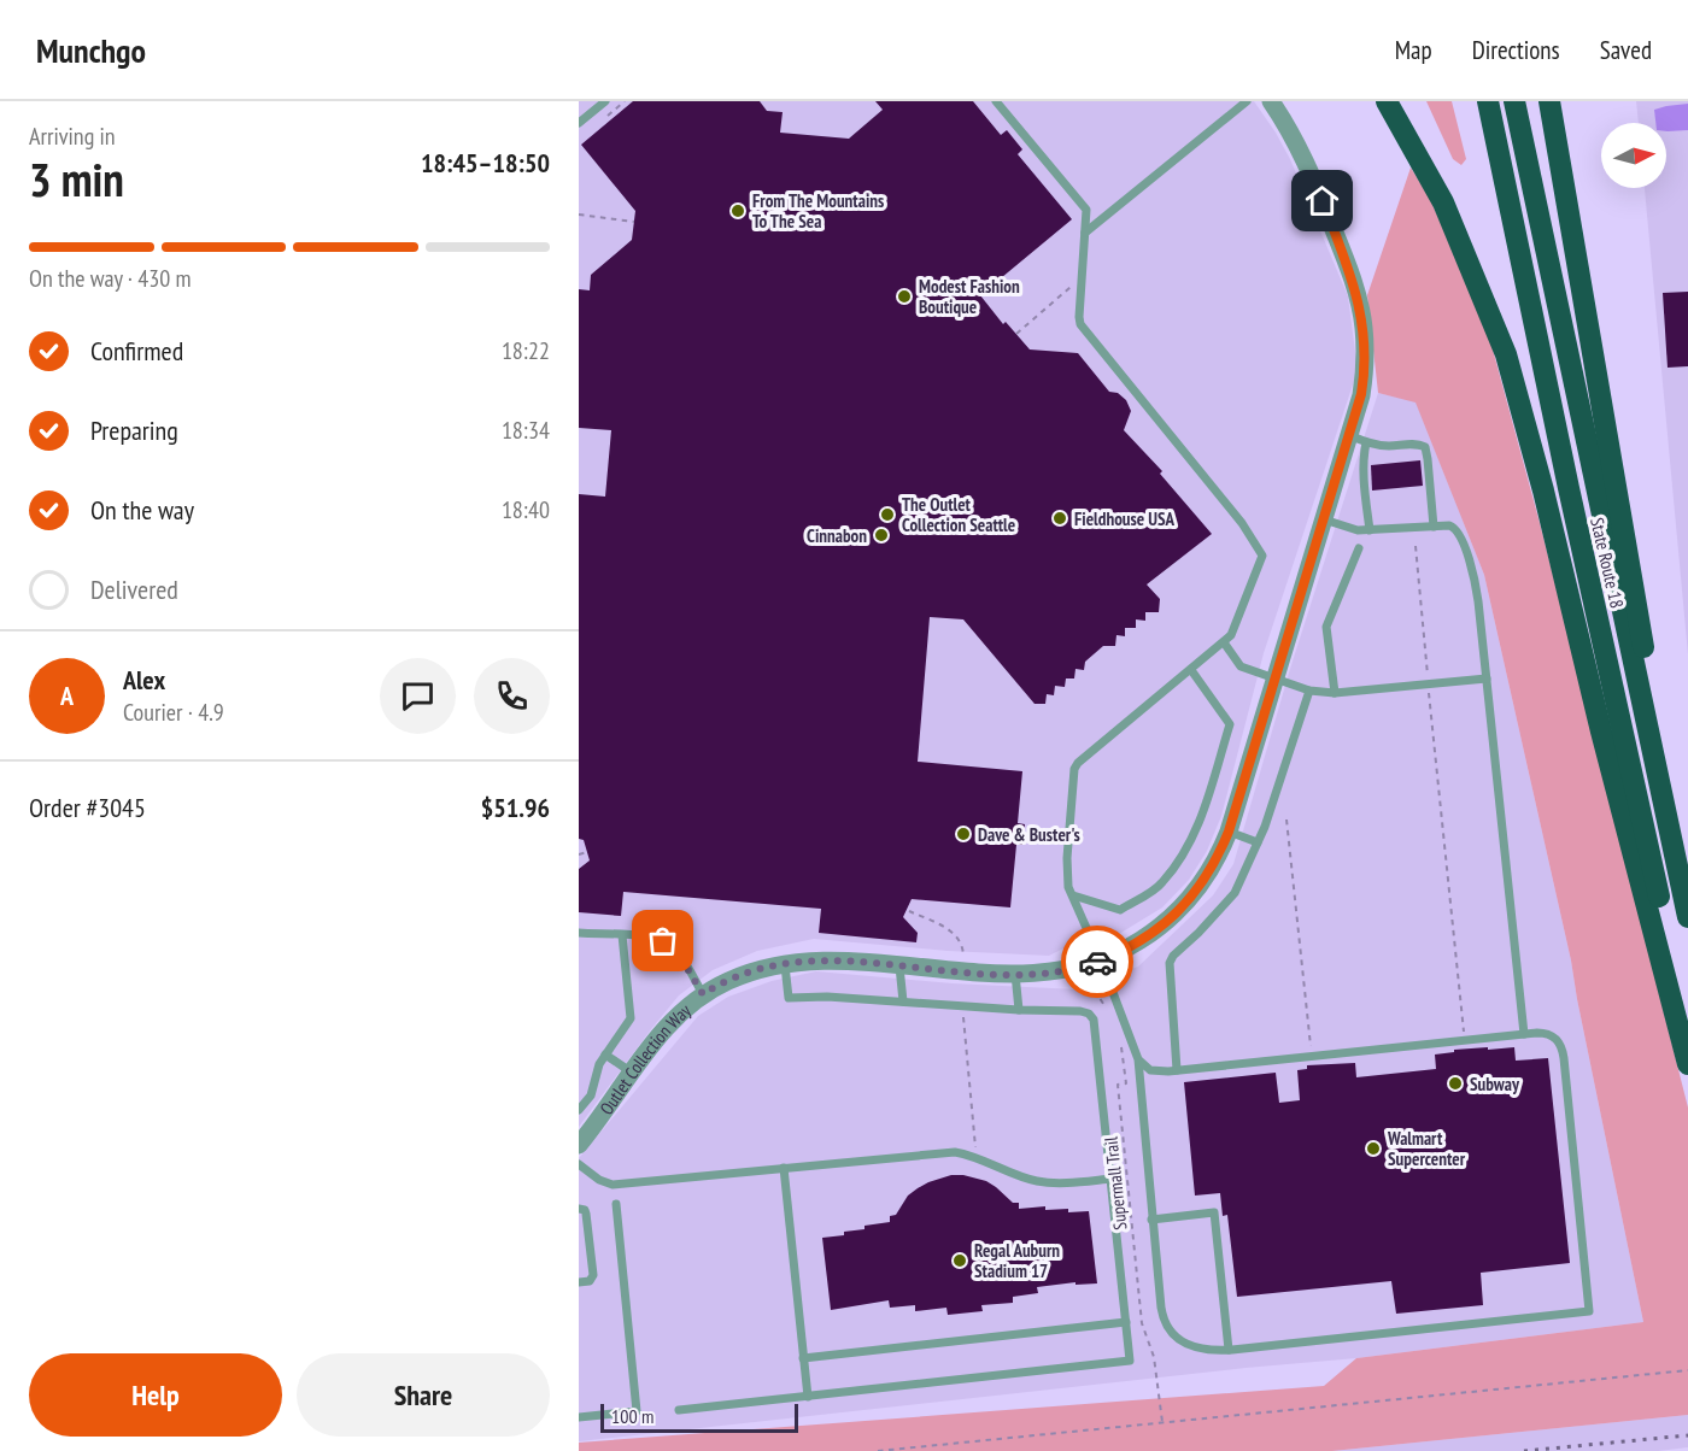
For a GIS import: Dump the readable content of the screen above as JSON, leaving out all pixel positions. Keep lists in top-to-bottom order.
{
  "streets": {
    "highway": ["State Route 18"],
    "street": ["Outlet Collection Way"],
    "path": ["Supermall Trail"]
  },
  "places": [
    "From The Mountains To The Sea",
    "Modest Fashion Boutique",
    "The Outlet Collection Seattle",
    "Fieldhouse USA",
    "Cinnabon",
    "Dave & Buster's",
    "Subway",
    "Walmart Supercenter",
    "Regal Auburn Stadium 17"
  ],
  "scale_bar": "100 m",
  "north": "right",
  "page": {
    "header": "Munchgo",
    "nav": ["Map", "Directions", "Saved"],
    "heading": ["3 min", "Arriving in", "18:45–18:50"],
    "panel": [
      "Alex",
      "Courier · 4.9",
      "Order #3045",
      "$51.96"
    ],
    "bar": "On the way · 430 m",
    "list": [
      ["Confirmed", "18:22"],
      ["Preparing", "18:34"],
      ["On the way", "18:40"],
      "Delivered"
    ],
    "round": "A",
    "buttons": ["Help", "Share"],
    "scale": "100 m"
  }
}
